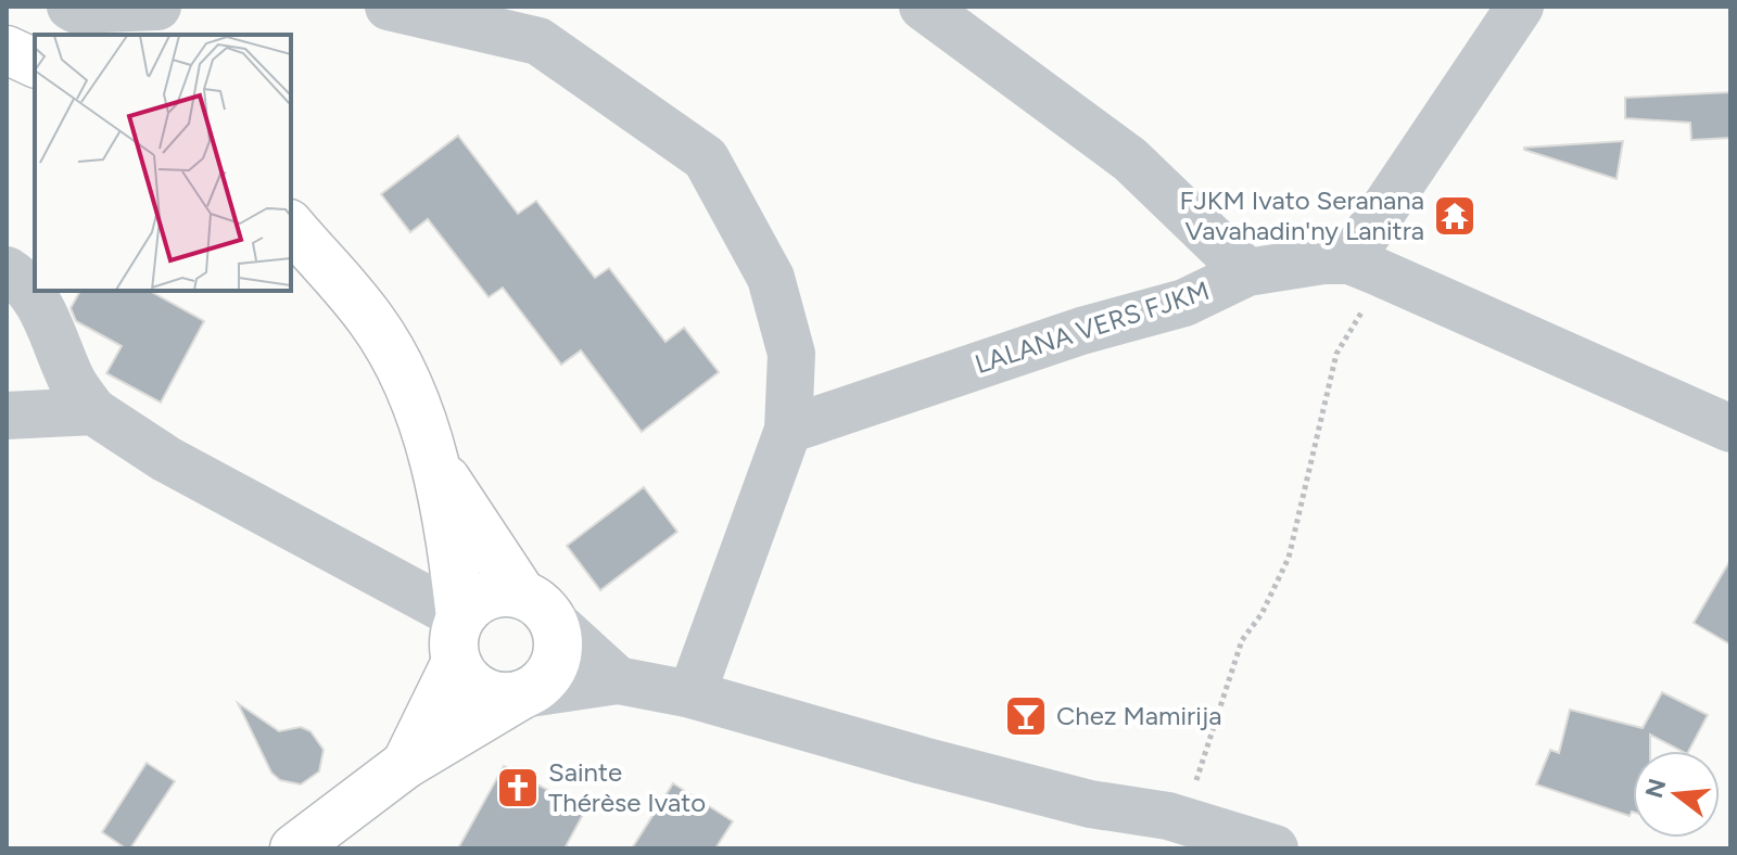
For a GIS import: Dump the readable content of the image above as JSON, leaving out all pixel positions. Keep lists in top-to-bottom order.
{
  "streets": {
    "street": ["LALANA VERS FJKM"]
  },
  "places": {
    "temple": ["FJKM Ivato Seranana Vavahadin'ny Lanitra"],
    "bar": ["Chez Mamirija"],
    "church": ["Sainte Thérèse Ivato"]
  },
  "north": "left"
}
